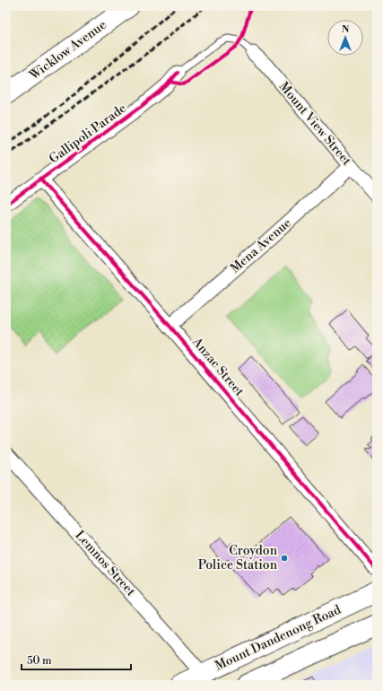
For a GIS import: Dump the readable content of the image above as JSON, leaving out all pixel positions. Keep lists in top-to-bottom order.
{
  "streets": {
    "main road": ["Wicklow Avenue", "Mount Dandenong Road"],
    "street": [
      "Mount View Street",
      "Gallipoli Parade",
      "Mena Avenue",
      "Anzac Street",
      "Lemnos Street"
    ]
  },
  "crossings": [
    ["Mount View Street", "Mena Avenue"],
    ["Gallipoli Parade", "Anzac Street"],
    ["Mena Avenue", "Anzac Street"],
    ["Lemnos Street", "Mount Dandenong Road"]
  ],
  "places": ["Croydon Police Station"],
  "scale_bar": "50 m",
  "north": "top"
}
